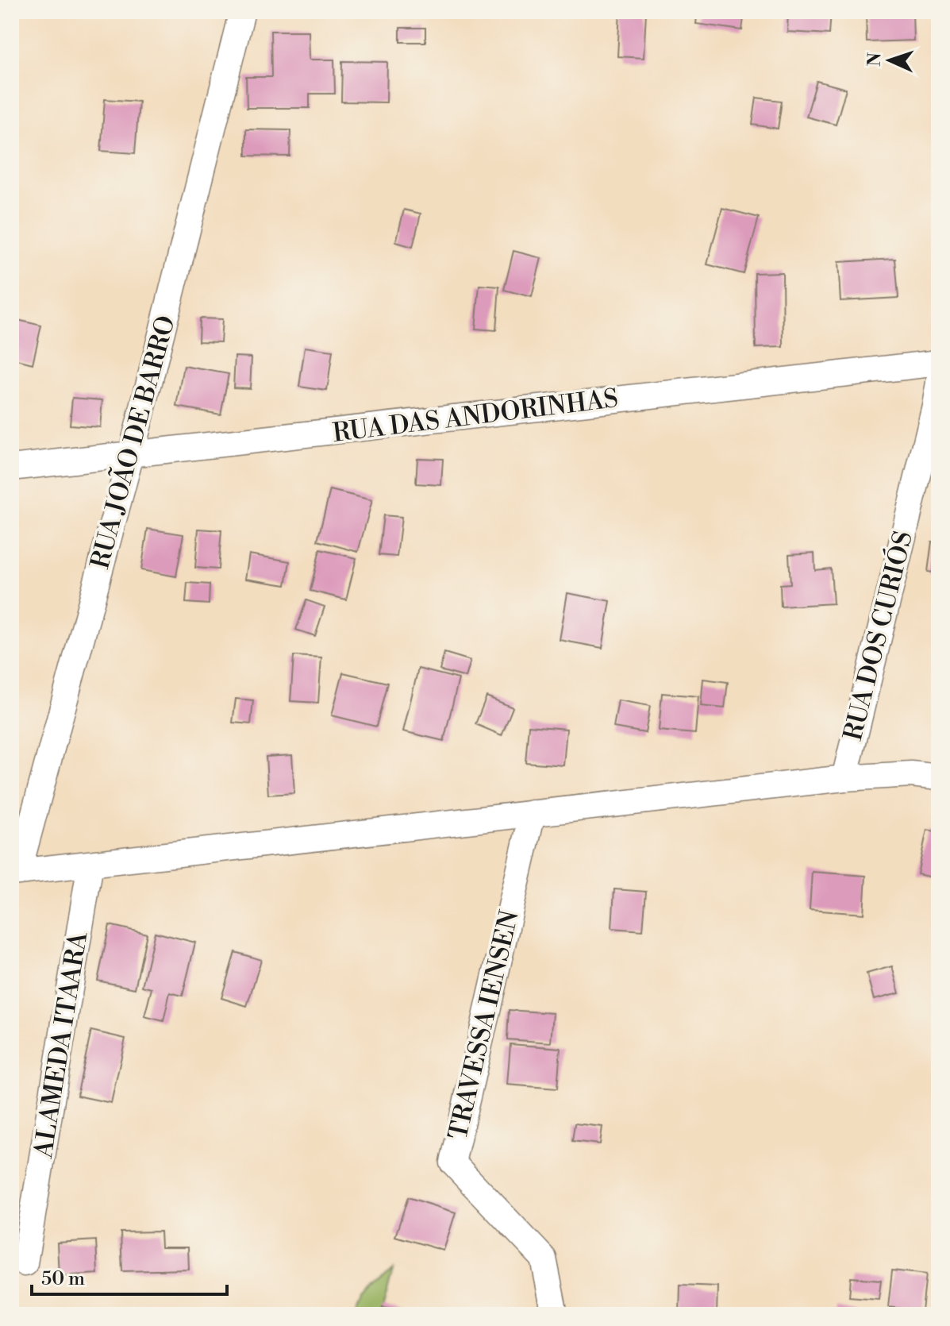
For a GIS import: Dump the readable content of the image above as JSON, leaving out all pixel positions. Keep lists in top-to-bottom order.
{
  "streets": {
    "street": [
      "RUA DAS ANDORINHAS",
      "RUA JOÃO DE BARRO",
      "RUA DOS CURIÓS",
      "TRAVESSA IENSEN",
      "ALAMEDA ITAARA"
    ]
  },
  "crossings": [
    ["RUA DAS ANDORINHAS", "RUA JOÃO DE BARRO"]
  ],
  "scale_bar": "50 m",
  "north": "left"
}
